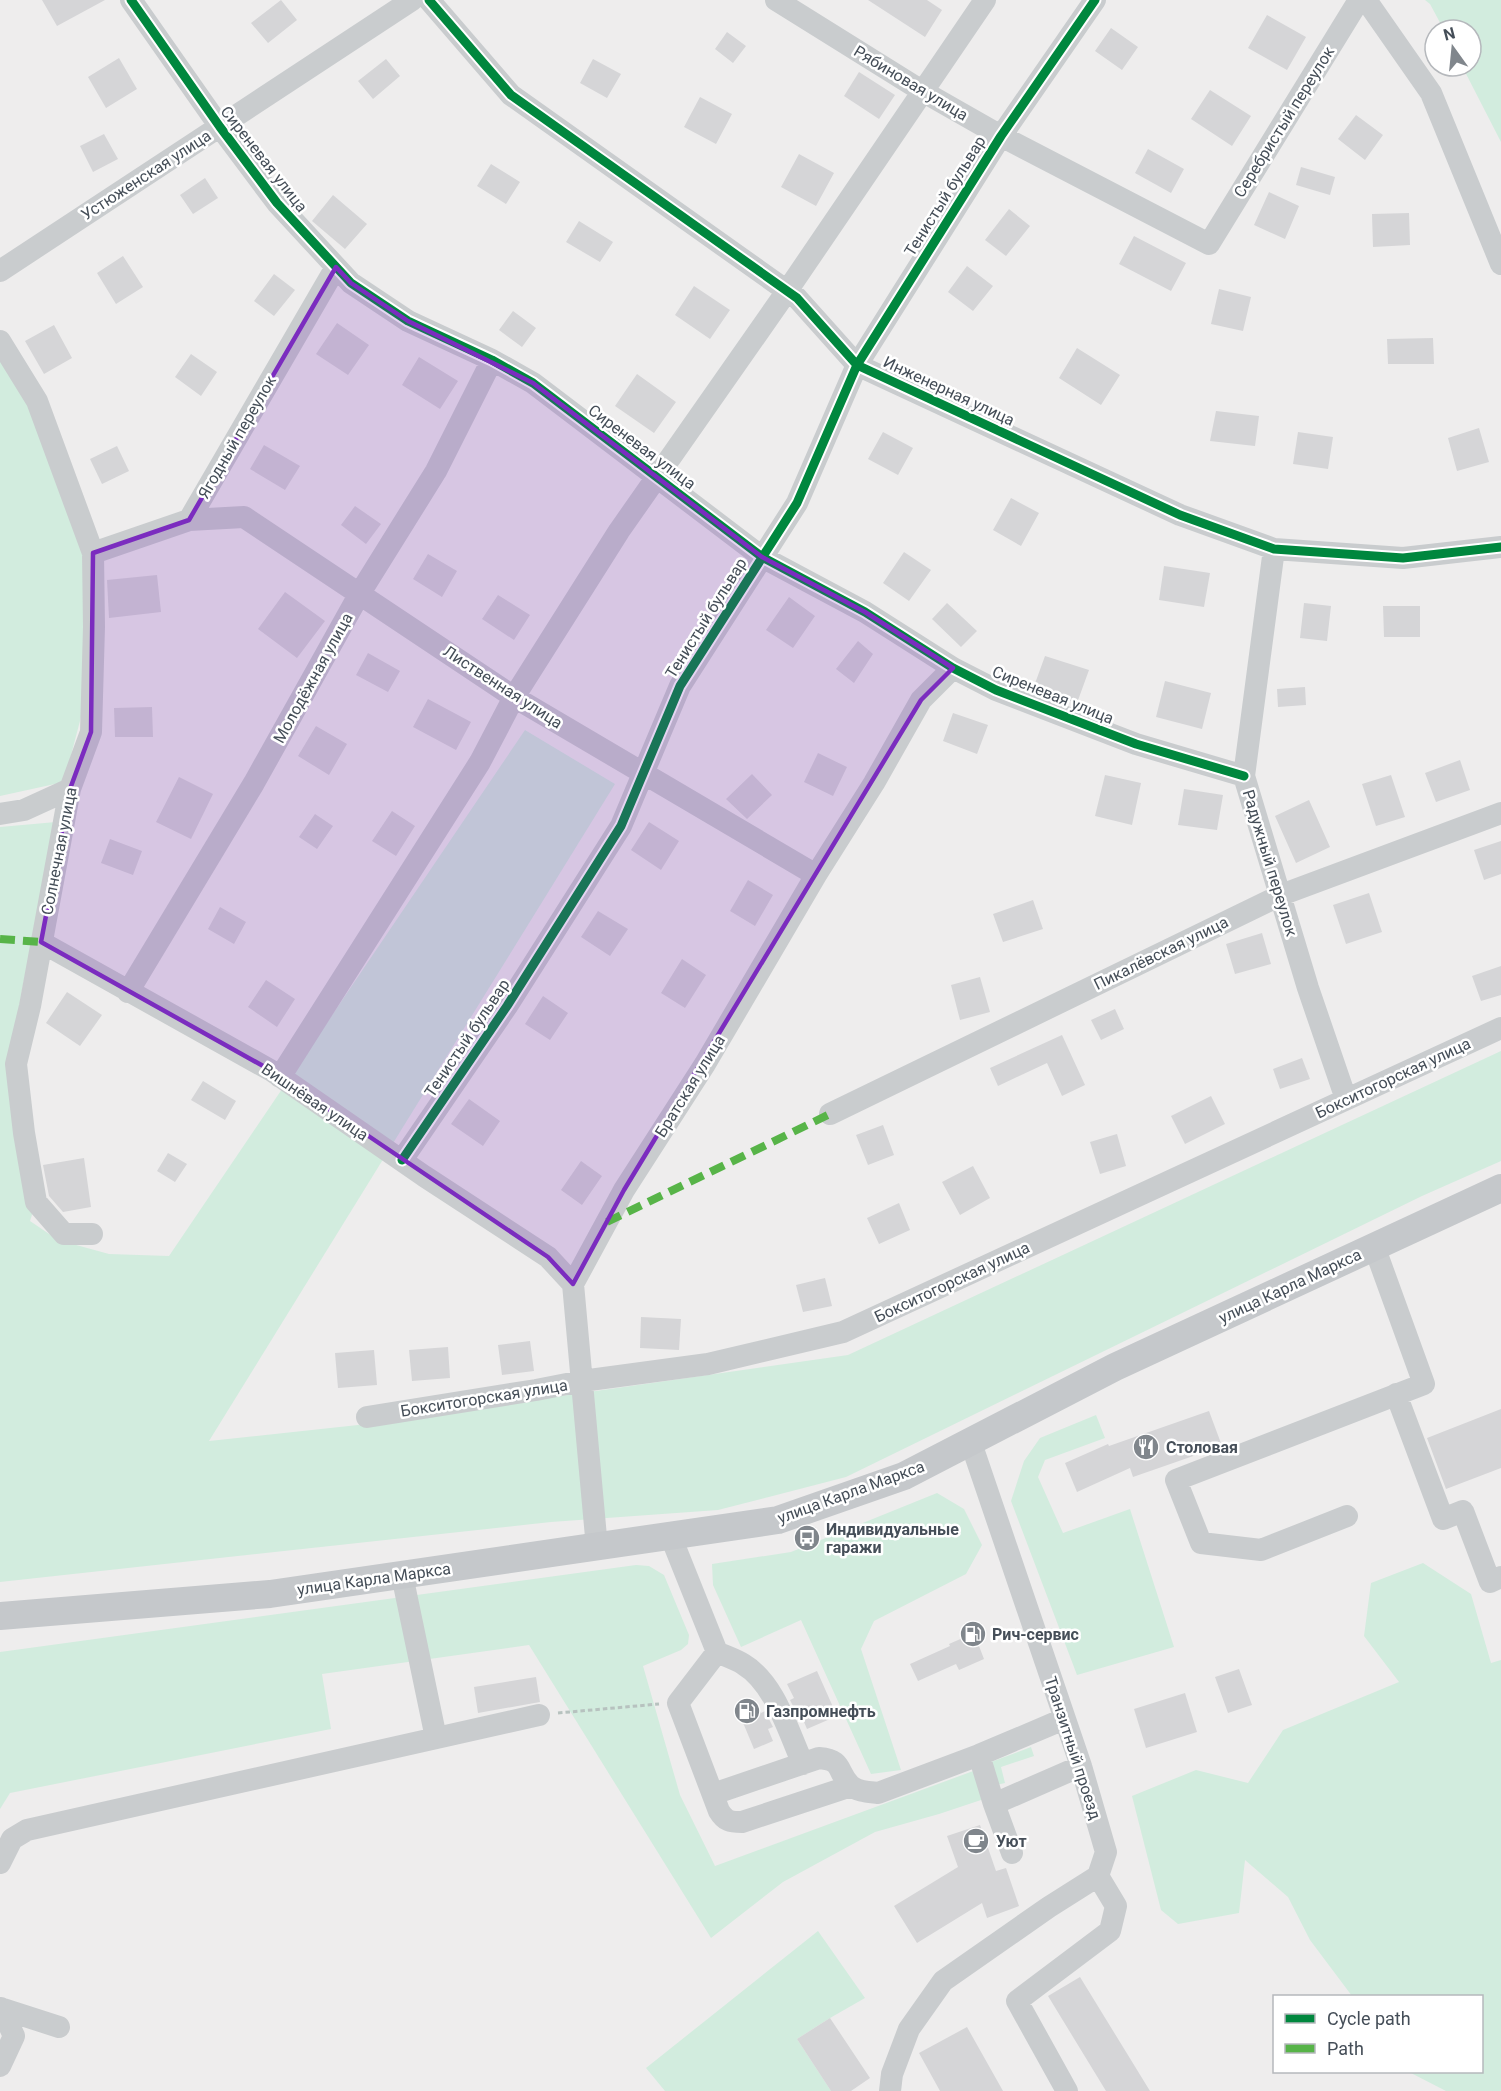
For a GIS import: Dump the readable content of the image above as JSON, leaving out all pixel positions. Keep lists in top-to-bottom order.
{
  "streets": {
    "main road": ["улица Карла Маркса"],
    "street": [
      "Рябиновая улица",
      "Серебристый переулок",
      "Сиреневая улица",
      "Устюженская улица",
      "Тенистый бульвар",
      "Инженерная улица",
      "Ягодный переулок",
      "Молодёжная улица",
      "Лиственная улица",
      "Солнечная улица",
      "Радужный переулок",
      "Пикалёвская улица",
      "Бокситогорская улица",
      "Братская улица",
      "Вишнёвая улица",
      "Транзитный проезд"
    ]
  },
  "crossings": [
    ["Рябиновая улица", "Серебристый переулок"],
    ["Рябиновая улица", "Тенистый бульвар"],
    ["Сиреневая улица", "Устюженская улица"],
    ["Сиреневая улица", "Тенистый бульвар"],
    ["Сиреневая улица", "Ягодный переулок"],
    ["Сиреневая улица", "Молодёжная улица"],
    ["Сиреневая улица", "Радужный переулок"],
    ["Сиреневая улица", "Братская улица"],
    ["Тенистый бульвар", "Инженерная улица"],
    ["Тенистый бульвар", "Лиственная улица"],
    ["Тенистый бульвар", "Вишнёвая улица"],
    ["Инженерная улица", "Радужный переулок"],
    ["Ягодный переулок", "Лиственная улица"],
    ["Молодёжная улица", "Лиственная улица"],
    ["Молодёжная улица", "Вишнёвая улица"],
    ["Лиственная улица", "Братская улица"],
    ["Солнечная улица", "Вишнёвая улица"],
    ["Радужный переулок", "Пикалёвская улица"],
    ["Радужный переулок", "Бокситогорская улица"],
    ["Братская улица", "Вишнёвая улица"],
    ["улица Карла Маркса", "Транзитный проезд"]
  ],
  "places": {
    "restaurant": ["Столовая"],
    "bus stop": ["Индивидуальные гаражи"],
    "fuel station": ["Рич-сервис", "Газпромнефть"],
    "cafe": ["Уют"]
  },
  "legend": ["Cycle path", "Path"],
  "north": "top"
}
